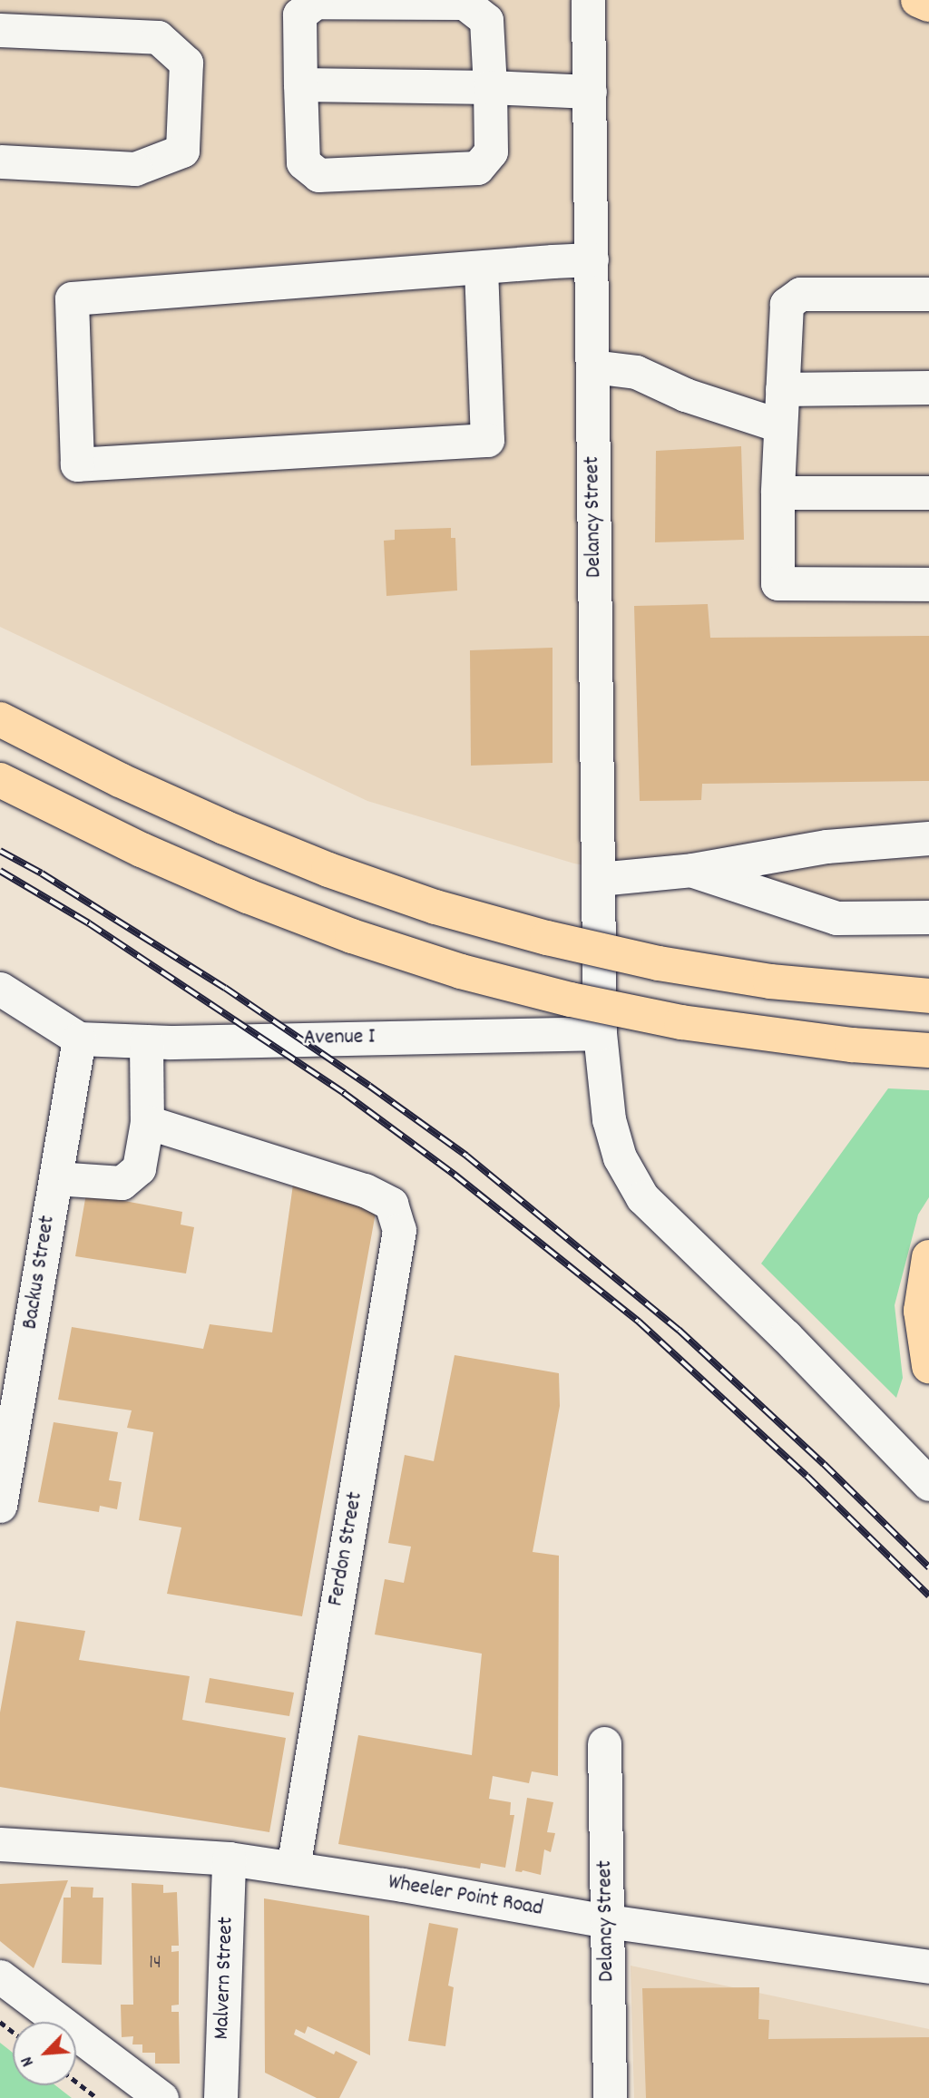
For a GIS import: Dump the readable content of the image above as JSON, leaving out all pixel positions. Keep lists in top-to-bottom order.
{
  "streets": {
    "street": [
      "Delancy Street",
      "Avenue I",
      "Backus Street",
      "Ferdon Street",
      "Wheeler Point Road",
      "Malvern Street"
    ]
  },
  "crossings": [
    ["Delancy Street", "Avenue I"],
    ["Delancy Street", "Wheeler Point Road"],
    ["Avenue I", "Backus Street"],
    ["Ferdon Street", "Wheeler Point Road"],
    ["Wheeler Point Road", "Malvern Street"]
  ],
  "house_numbers": ["14"],
  "north": "bottom left"
}
